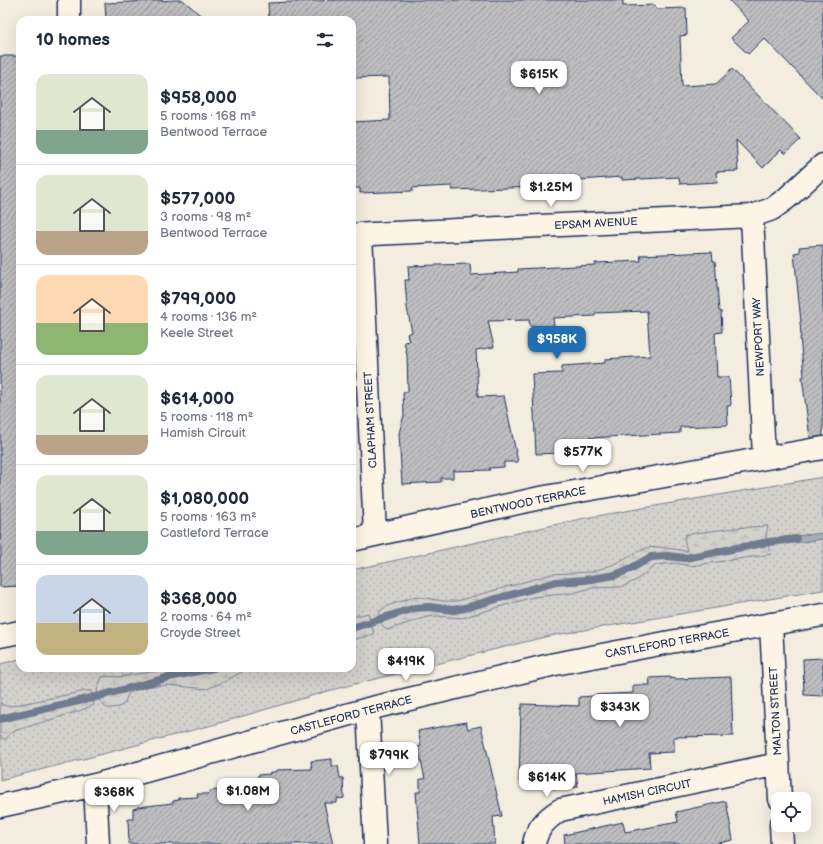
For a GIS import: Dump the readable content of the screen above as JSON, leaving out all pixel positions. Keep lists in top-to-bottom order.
{
  "streets": {
    "street": [
      "EPSAM AVENUE",
      "NEWPORT WAY",
      "CLAPHAM STREET",
      "BENTWOOD TERRACE",
      "CASTLEFORD TERRACE",
      "MALTON STREET",
      "HAMISH CIRCUIT"
    ]
  },
  "crossings": [
    ["EPSAM AVENUE", "NEWPORT WAY"],
    ["EPSAM AVENUE", "CLAPHAM STREET"],
    ["NEWPORT WAY", "BENTWOOD TERRACE"],
    ["CLAPHAM STREET", "BENTWOOD TERRACE"],
    ["CASTLEFORD TERRACE", "MALTON STREET"],
    ["MALTON STREET", "HAMISH CIRCUIT"]
  ],
  "page": {
    "heading": "10 homes",
    "price": [
      "$615K",
      "$1.25M",
      "$958K",
      "$577K",
      "$419K",
      "$343K",
      "$799K",
      "$614K",
      "$1.08M",
      "$368K"
    ],
    "list": [
      {
        "name": "$958,000",
        "note": "5 rooms · 168 m² · Bentwood Terrace"
      },
      {
        "name": "$577,000",
        "note": "3 rooms · 98 m² · Bentwood Terrace"
      },
      {
        "name": "$799,000",
        "note": "4 rooms · 136 m² · Keele Street"
      },
      {
        "name": "$614,000",
        "note": "5 rooms · 118 m² · Hamish Circuit"
      },
      {
        "name": "$1,080,000",
        "note": "5 rooms · 163 m² · Castleford Terrace"
      },
      {
        "name": "$368,000",
        "note": "2 rooms · 64 m² · Croyde Street"
      }
    ]
  }
}
